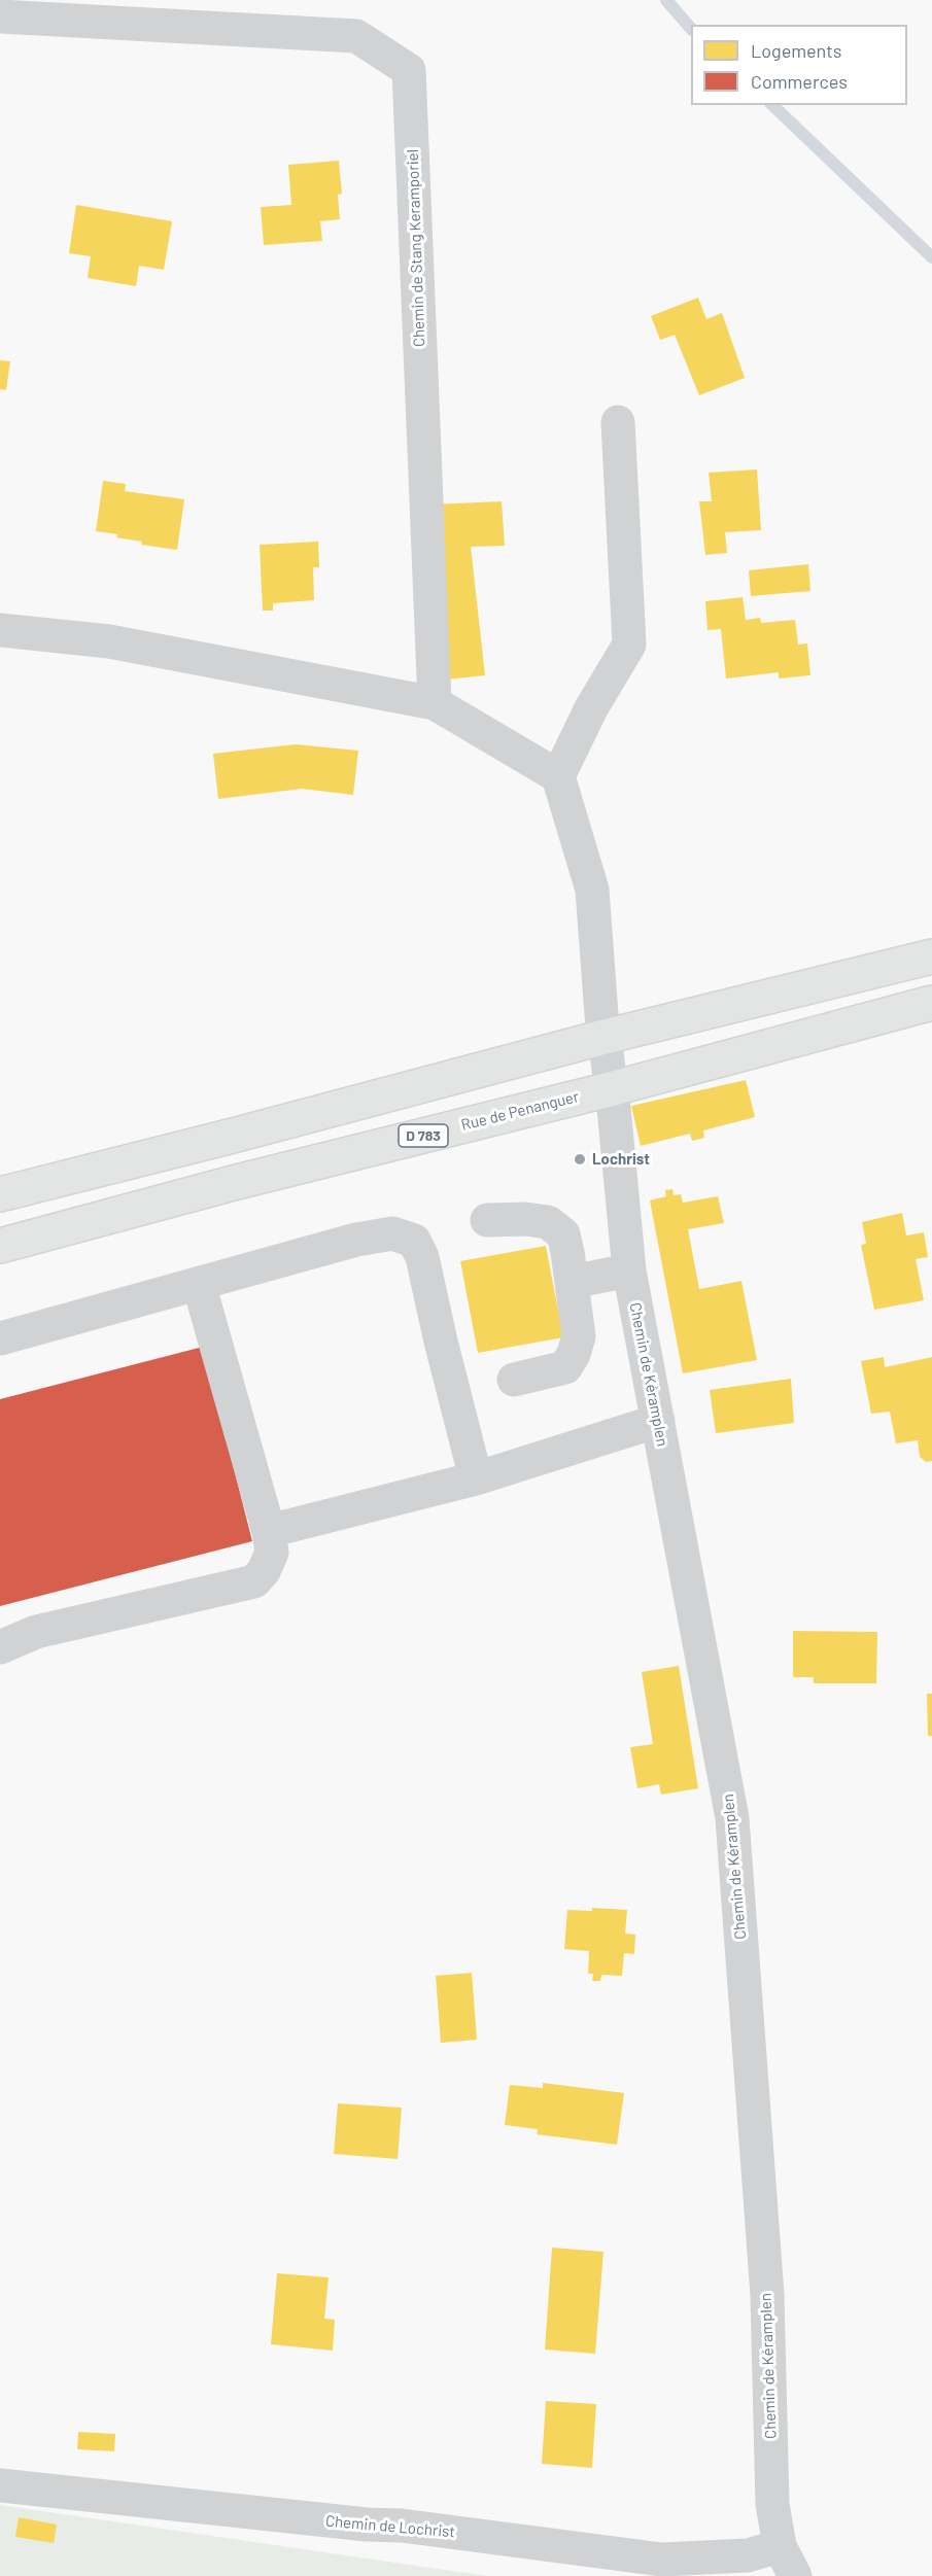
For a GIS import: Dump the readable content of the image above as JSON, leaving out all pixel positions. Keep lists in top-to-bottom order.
{
  "streets": {
    "main road": ["Rue de Penanguer", "D 783"],
    "street": ["Chemin de Stang Keramporiel", "Chemin de Kéramplen", "Chemin de Lochrist"]
  },
  "crossings": [
    ["Rue de Penanguer", "Chemin de Kéramplen"],
    ["Chemin de Kéramplen", "Chemin de Lochrist"]
  ],
  "places": ["Lochrist"],
  "legend": ["Logements", "Commerces"]
}
